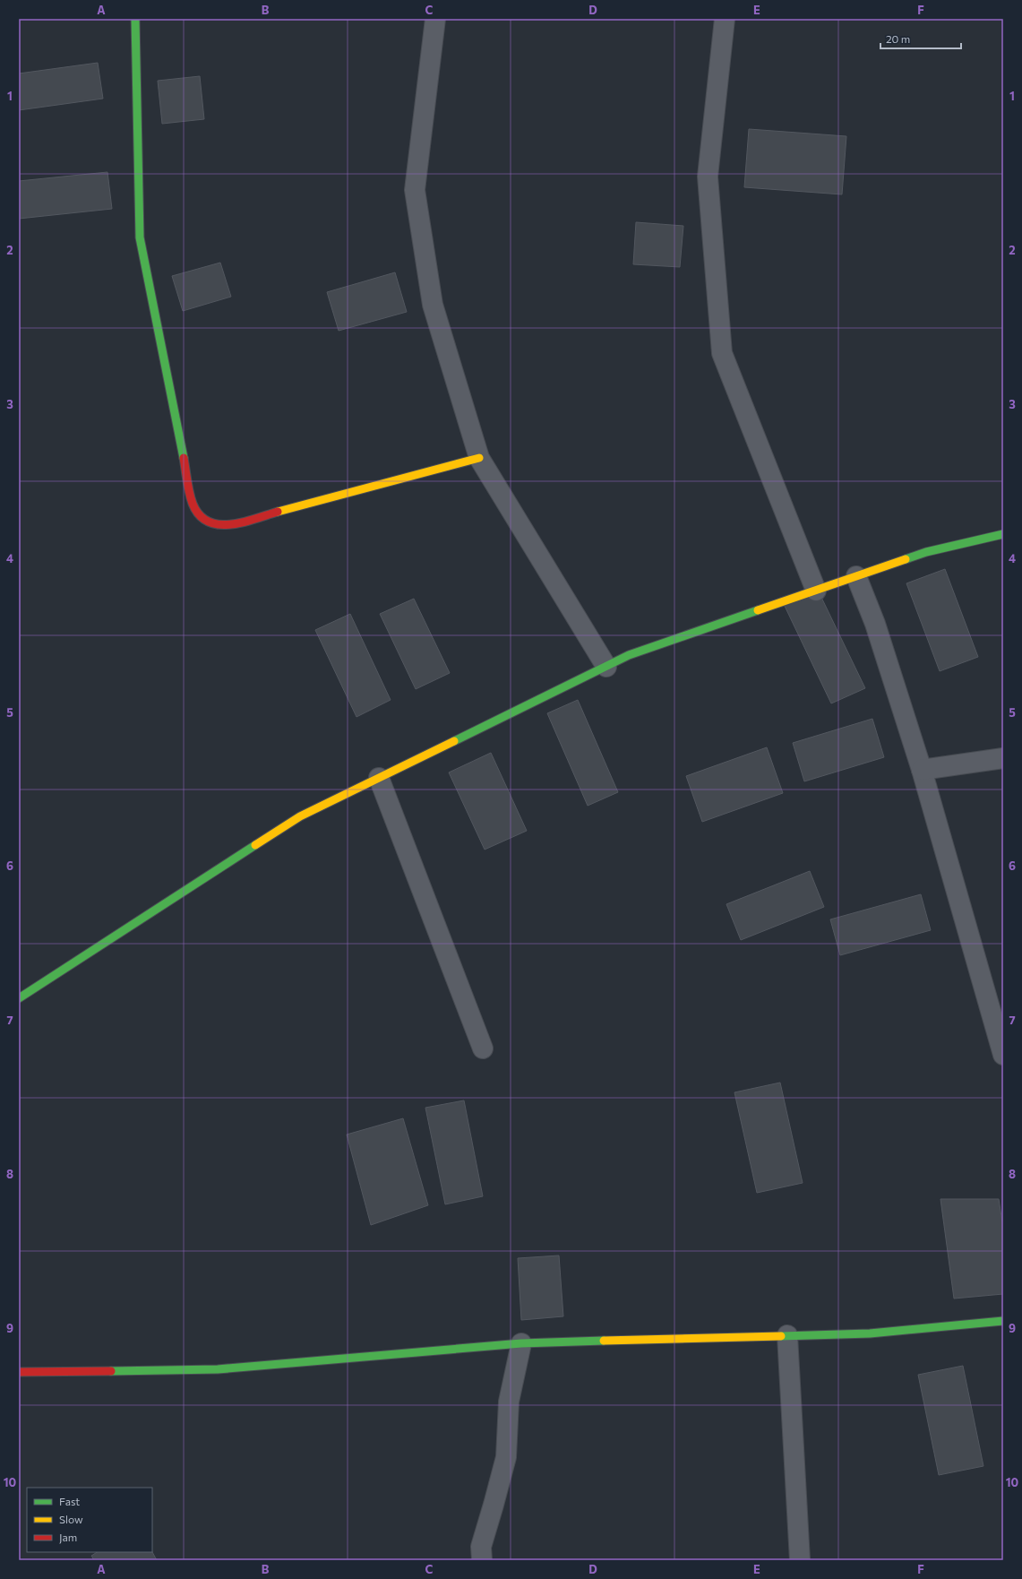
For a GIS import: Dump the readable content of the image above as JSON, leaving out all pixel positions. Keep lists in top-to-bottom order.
{
  "legend": ["Fast", "Slow", "Jam"],
  "scale_bar": "20 m",
  "grid": {
    "columns": [
      "A",
      "B",
      "C",
      "D",
      "E",
      "F"
    ],
    "rows": [
      "1",
      "2",
      "3",
      "4",
      "5",
      "6",
      "7",
      "8",
      "9",
      "10"
    ]
  }
}
